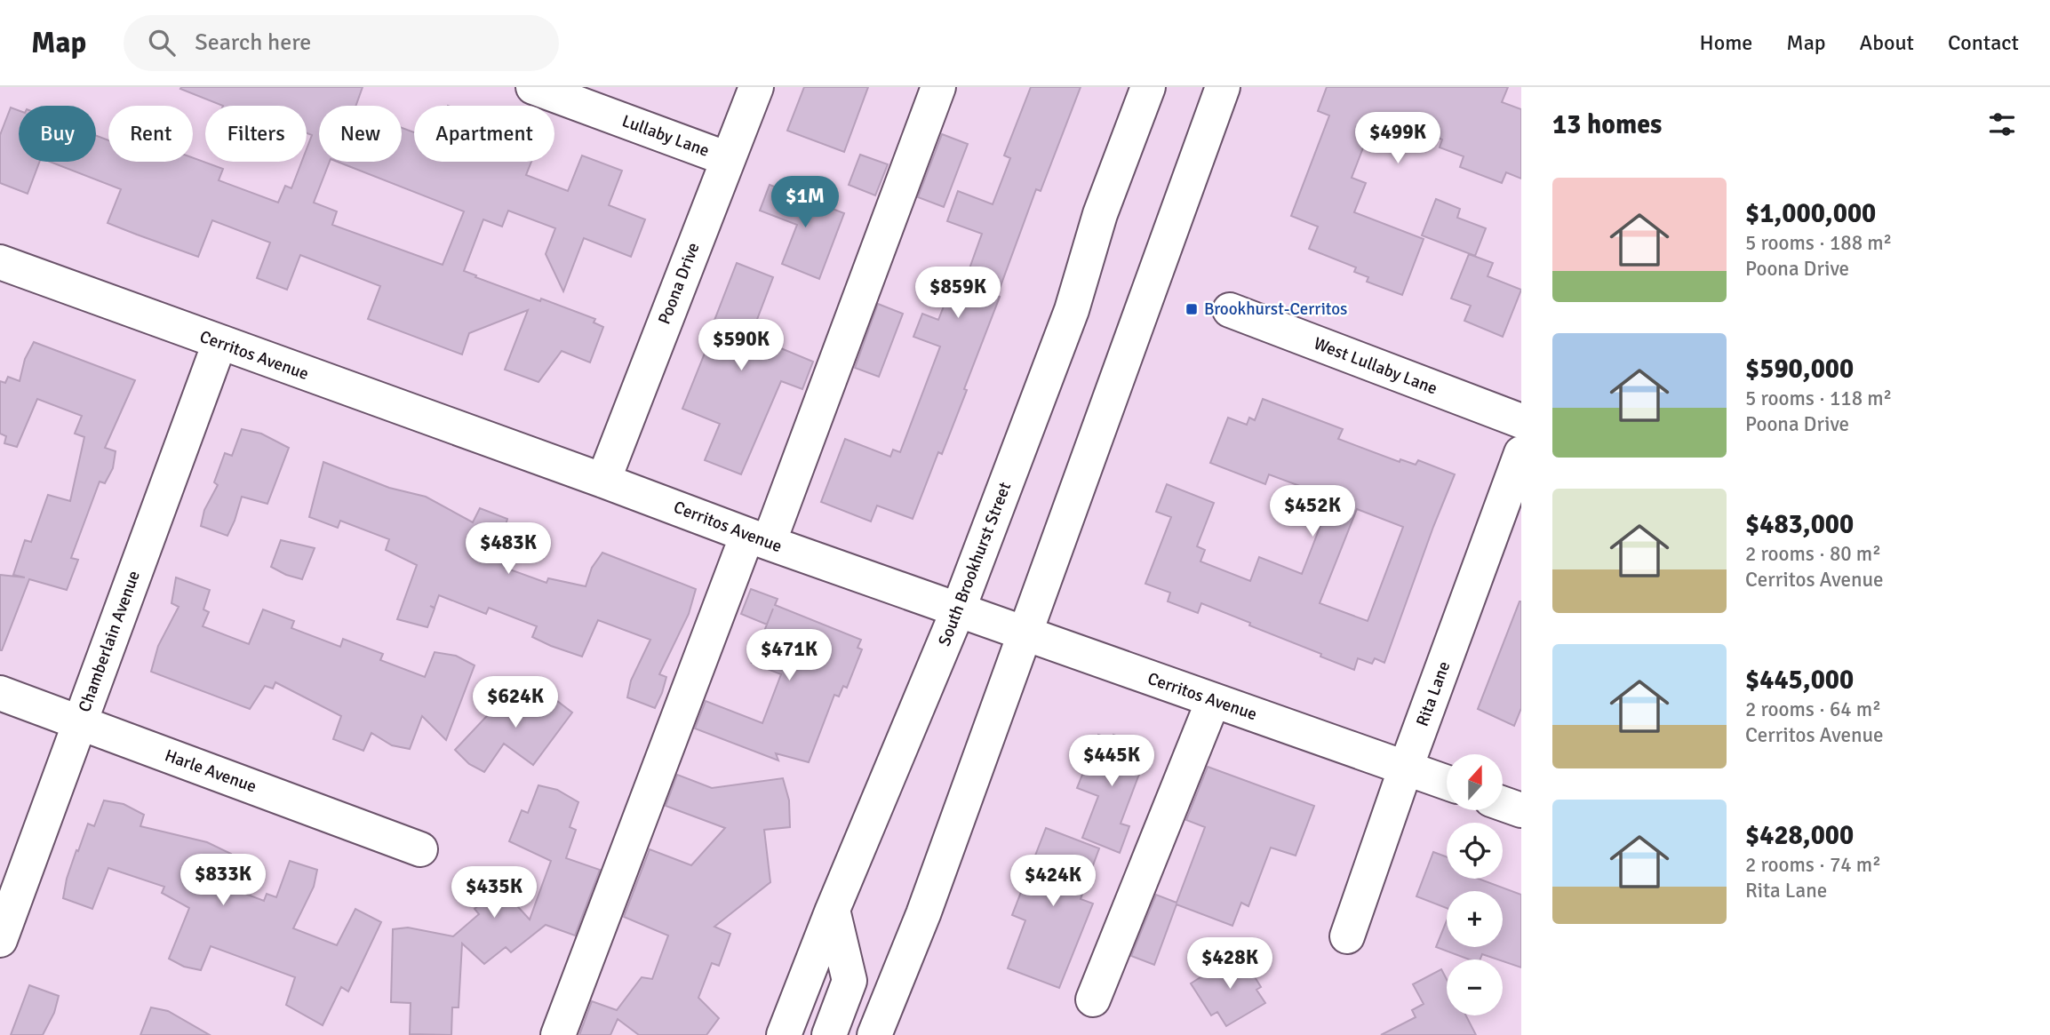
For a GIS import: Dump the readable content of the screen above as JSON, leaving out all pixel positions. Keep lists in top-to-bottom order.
{
  "streets": {
    "street": [
      "Lullaby Lane",
      "Poona Drive",
      "Cerritos Avenue",
      "West Lullaby Lane",
      "South Brookhurst Street",
      "Chamberlain Avenue",
      "Rita Lane",
      "Harle Avenue"
    ]
  },
  "crossings": [
    ["Lullaby Lane", "Poona Drive"],
    ["Poona Drive", "Cerritos Avenue"],
    ["Cerritos Avenue", "South Brookhurst Street"],
    ["Cerritos Avenue", "Chamberlain Avenue"],
    ["Cerritos Avenue", "Rita Lane"],
    ["Chamberlain Avenue", "Harle Avenue"]
  ],
  "places": {
    "transit": ["Brookhurst-Cerritos"]
  },
  "north": "top",
  "page": {
    "header": "Map",
    "search": "Search here",
    "nav": [
      "Home",
      "Map",
      "About",
      "Contact"
    ],
    "heading": "13 homes",
    "chip": [
      "Buy",
      "Rent",
      "Filters",
      "New",
      "Apartment"
    ],
    "price": [
      "$499K",
      "$1M",
      "$859K",
      "$590K",
      "$452K",
      "$483K",
      "$471K",
      "$624K",
      "$445K",
      "$833K",
      "$424K",
      "$435K",
      "$428K"
    ],
    "list": [
      {
        "name": "$1,000,000",
        "note": "5 rooms · 188 m² · Poona Drive"
      },
      {
        "name": "$590,000",
        "note": "5 rooms · 118 m² · Poona Drive"
      },
      {
        "name": "$483,000",
        "note": "2 rooms · 80 m² · Cerritos Avenue"
      },
      {
        "name": "$445,000",
        "note": "2 rooms · 64 m² · Cerritos Avenue"
      },
      {
        "name": "$428,000",
        "note": "2 rooms · 74 m² · Rita Lane"
      }
    ],
    "map_buttons": ["+", "−"]
  }
}
